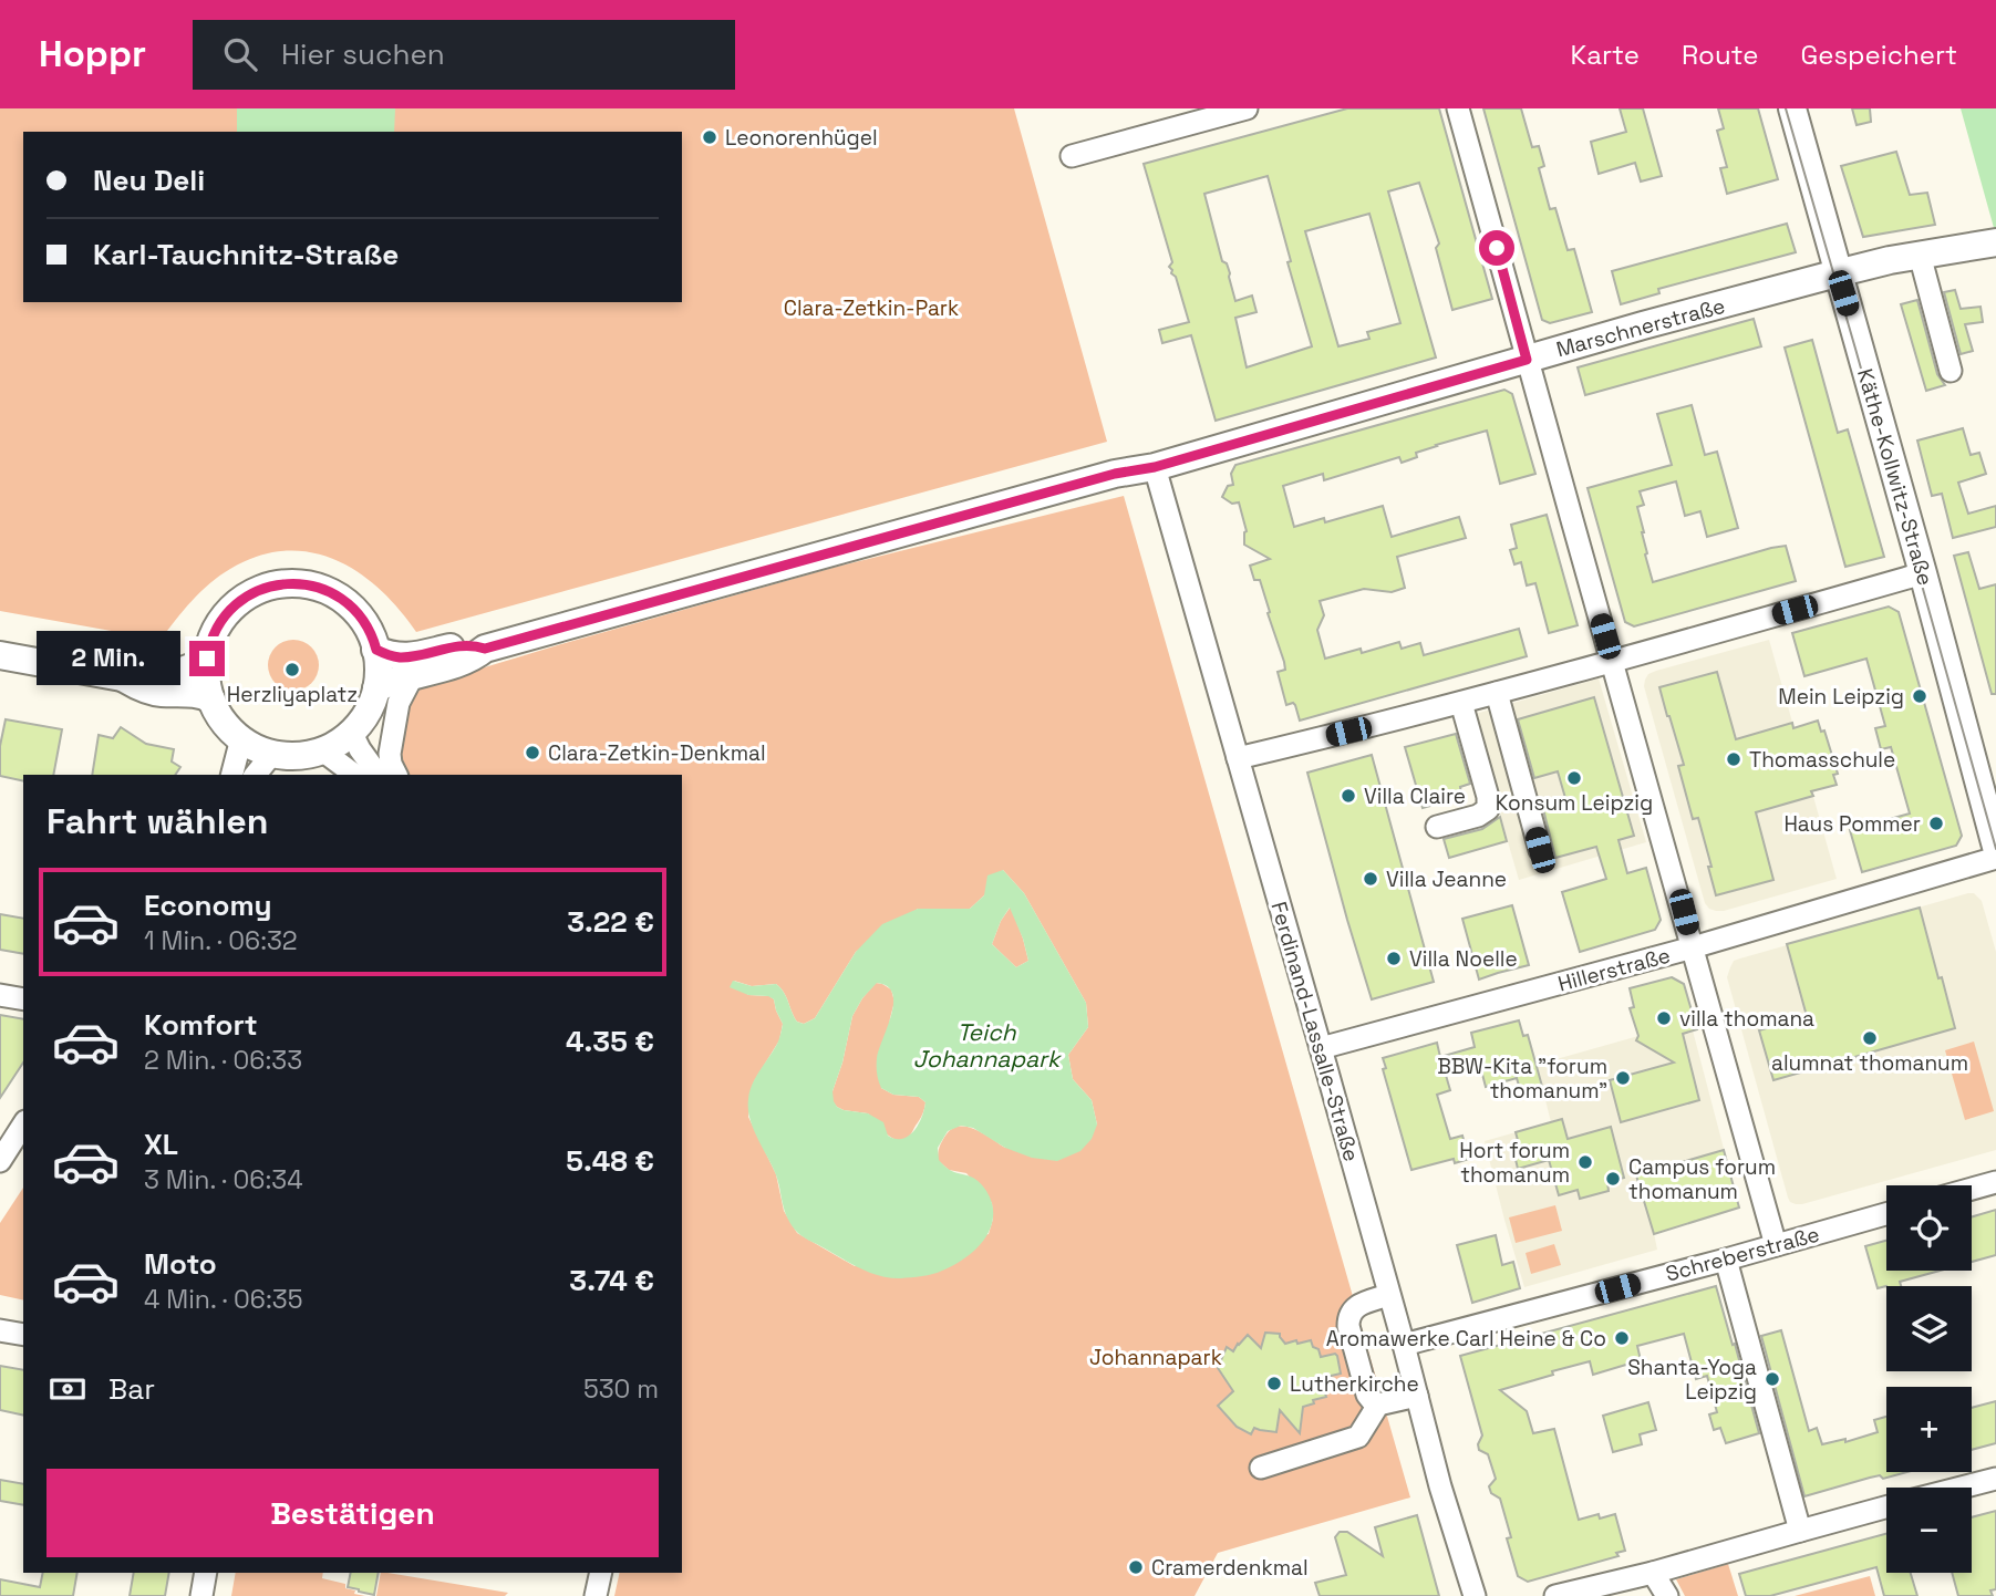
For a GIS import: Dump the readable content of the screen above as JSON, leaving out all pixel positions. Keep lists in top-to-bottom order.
{
  "streets": {
    "main road": ["Marschnerstraße", "Käthe-Kollwitz-Straße"],
    "street": ["Hillerstraße", "Ferdinand-Lassalle-Straße", "Schreberstraße"]
  },
  "crossings": [
    ["Marschnerstraße", "Käthe-Kollwitz-Straße"],
    ["Marschnerstraße", "Ferdinand-Lassalle-Straße"],
    ["Hillerstraße", "Ferdinand-Lassalle-Straße"],
    ["Ferdinand-Lassalle-Straße", "Schreberstraße"]
  ],
  "water": ["Teich Johannapark"],
  "parks": ["Clara-Zetkin-Park", "Johannapark"],
  "places": [
    "Leonorenhügel",
    "Herzliyaplatz",
    "Mein Leipzig",
    "Clara-Zetkin-Denkmal",
    "Thomasschule",
    "Konsum Leipzig",
    "Villa Claire",
    "Haus Pommer",
    "Villa Jeanne",
    "Villa Noelle",
    "villa thomana",
    "alumnat thomanum",
    "BBW-Kita \"forum thomanum\"",
    "Hort forum thomanum",
    "Campus forum thomanum",
    "Aromawerke Carl Heine & Co",
    "Shanta-Yoga Leipzig",
    "Lutherkirche",
    "Cramerdenkmal"
  ],
  "page": {
    "header": "Hoppr",
    "search": "Hier suchen",
    "nav": ["Karte", "Route", "Gespeichert"],
    "banner": ["Neu Deli", "Karl-Tauchnitz-Straße"],
    "bubble": "2 Min.",
    "heading": "Fahrt wählen",
    "list": [
      {
        "name": "Economy",
        "note": "1 Min. · 06:32",
        "value": "3.22 €"
      },
      {
        "name": "Komfort",
        "note": "2 Min. · 06:33",
        "value": "4.35 €"
      },
      {
        "name": "XL",
        "note": "3 Min. · 06:34",
        "value": "5.48 €"
      },
      {
        "name": "Moto",
        "note": "4 Min. · 06:35",
        "value": "3.74 €"
      }
    ],
    "map_buttons": ["+", "−"],
    "pay": ["Bar", "530 m"],
    "buttons": "Bestätigen"
  }
}
